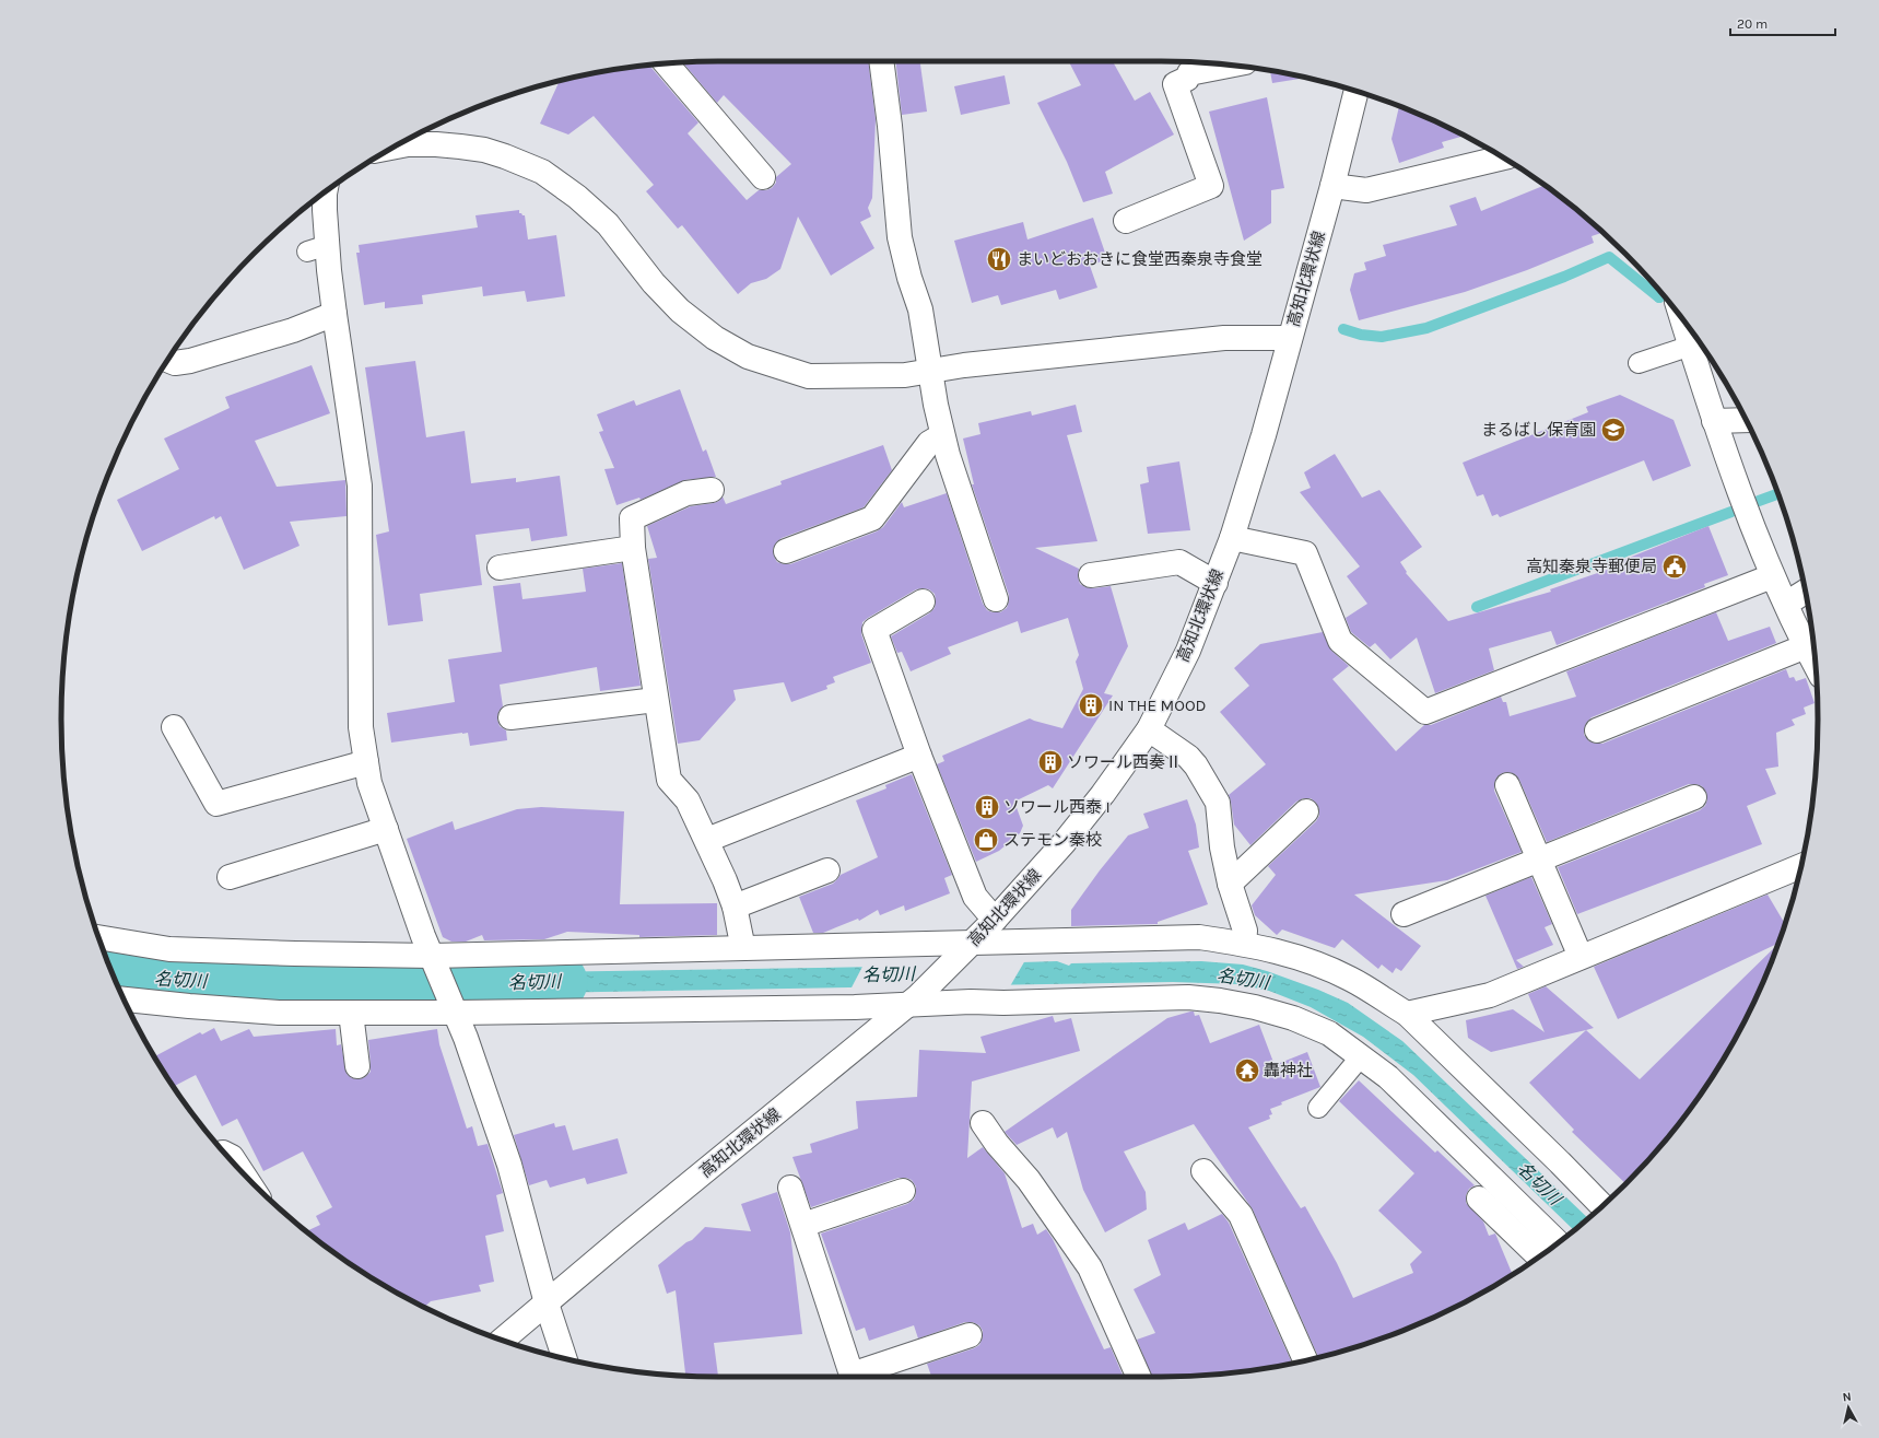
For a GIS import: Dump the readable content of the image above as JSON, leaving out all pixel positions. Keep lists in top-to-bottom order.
{
  "streets": {
    "street": ["高知北環状線"]
  },
  "water": ["名切川"],
  "places": {
    "restaurant": ["まいどおおきに食堂西秦泉寺食堂"],
    "school or university": ["まるばし保育園"],
    "public building": ["高知秦泉寺郵便局"],
    "building": ["IN THE MOOD", "ソワール西奏Ⅱ", "ソワール西泰 I"],
    "shop": ["ステモン秦校"],
    "temple": ["轟神社"]
  },
  "scale_bar": "20 m",
  "north": "top"
}
